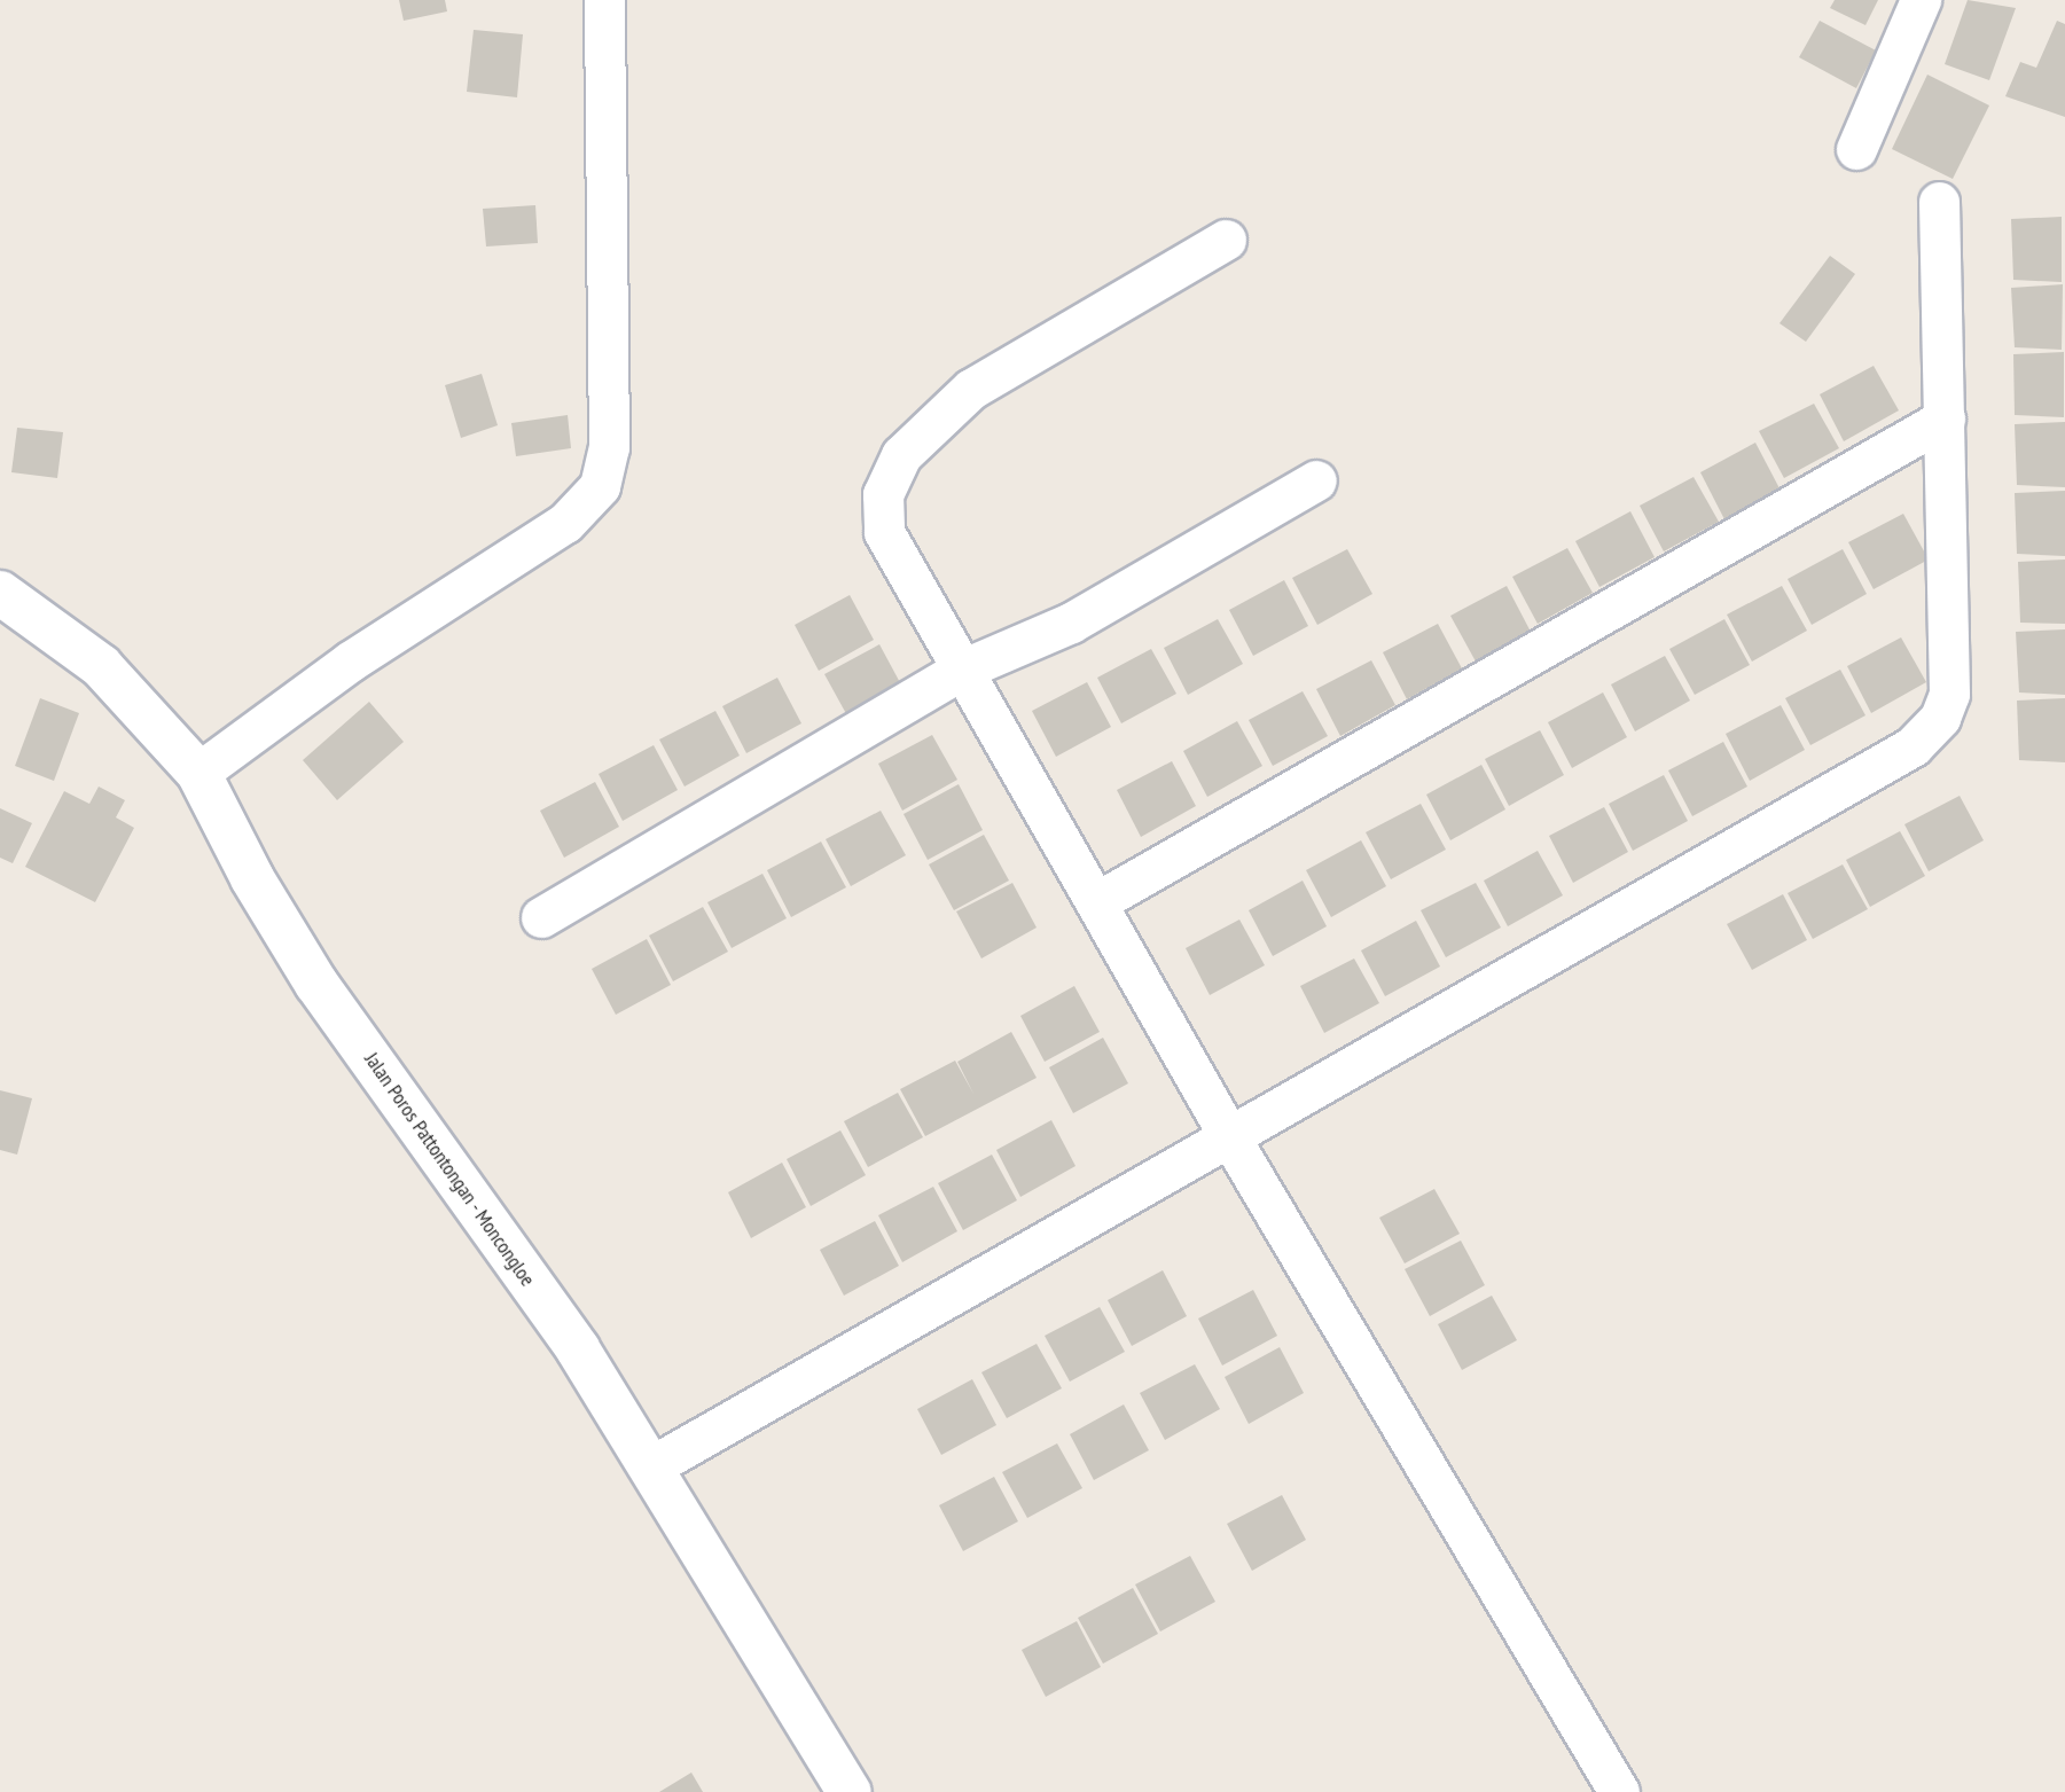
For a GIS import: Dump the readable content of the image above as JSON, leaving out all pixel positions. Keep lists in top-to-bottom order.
{
  "streets": {
    "street": ["Jalan Poros Pattontongan - Moncongloe"]
  }
}
